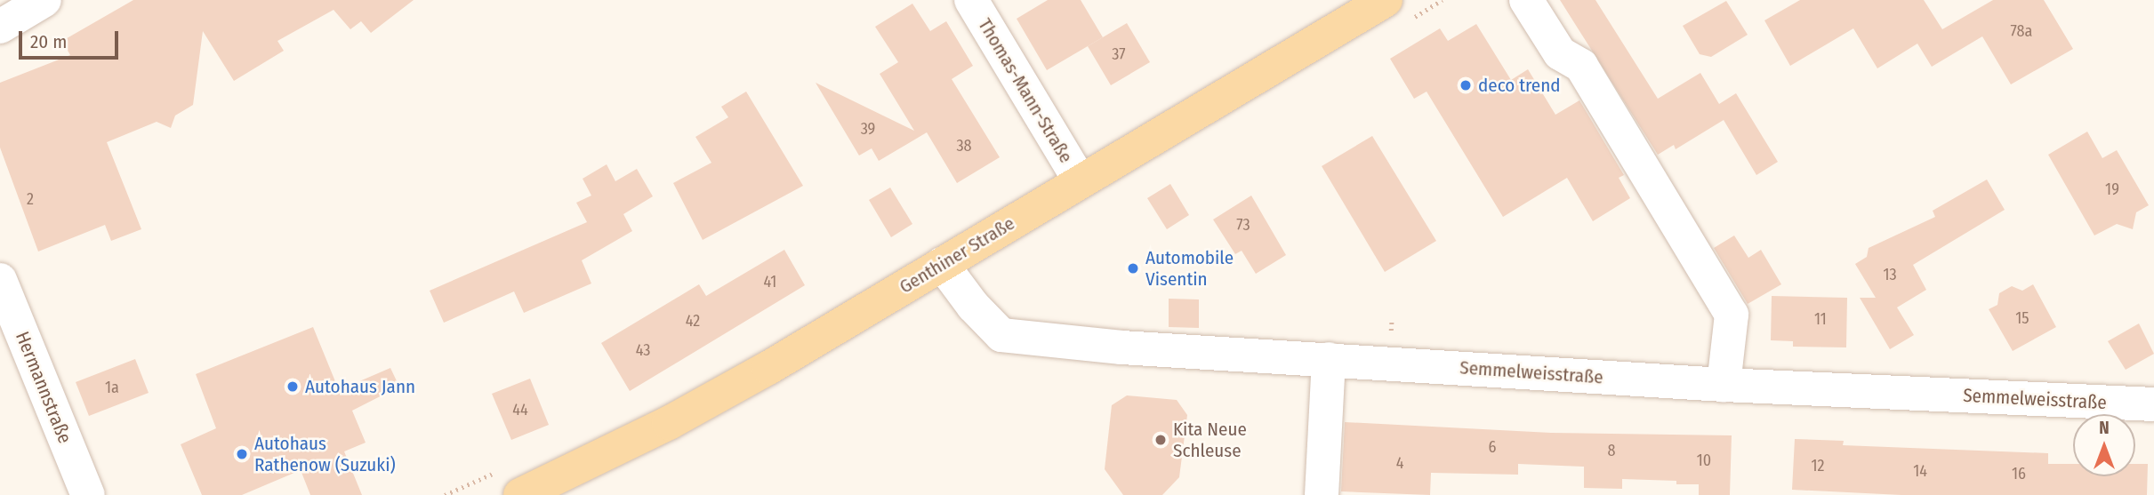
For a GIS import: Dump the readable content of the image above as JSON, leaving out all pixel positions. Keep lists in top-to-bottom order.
{
  "streets": {
    "main road": ["Genthiner Straße"],
    "street": ["Thomas-Mann-Straße", "Semmelweisstraße", "Hermannstraße"]
  },
  "crossings": [
    ["Thomas-Mann-Straße", "Genthiner Straße"],
    ["Genthiner Straße", "Semmelweisstraße"]
  ],
  "places": [
    "deco trend",
    "Automobile Visentin",
    "Autohaus Jann",
    "Kita Neue Schleuse",
    "Autohaus Rathenow (Suzuki)"
  ],
  "house_numbers": [
    "78a",
    "37",
    "39",
    "38",
    "19",
    "2",
    "73",
    "13",
    "41",
    "15",
    "11",
    "42",
    "43",
    "1a",
    "44",
    "6",
    "8",
    "10",
    "4",
    "12",
    "14",
    "16"
  ],
  "scale_bar": "20 m",
  "north": "top"
}
